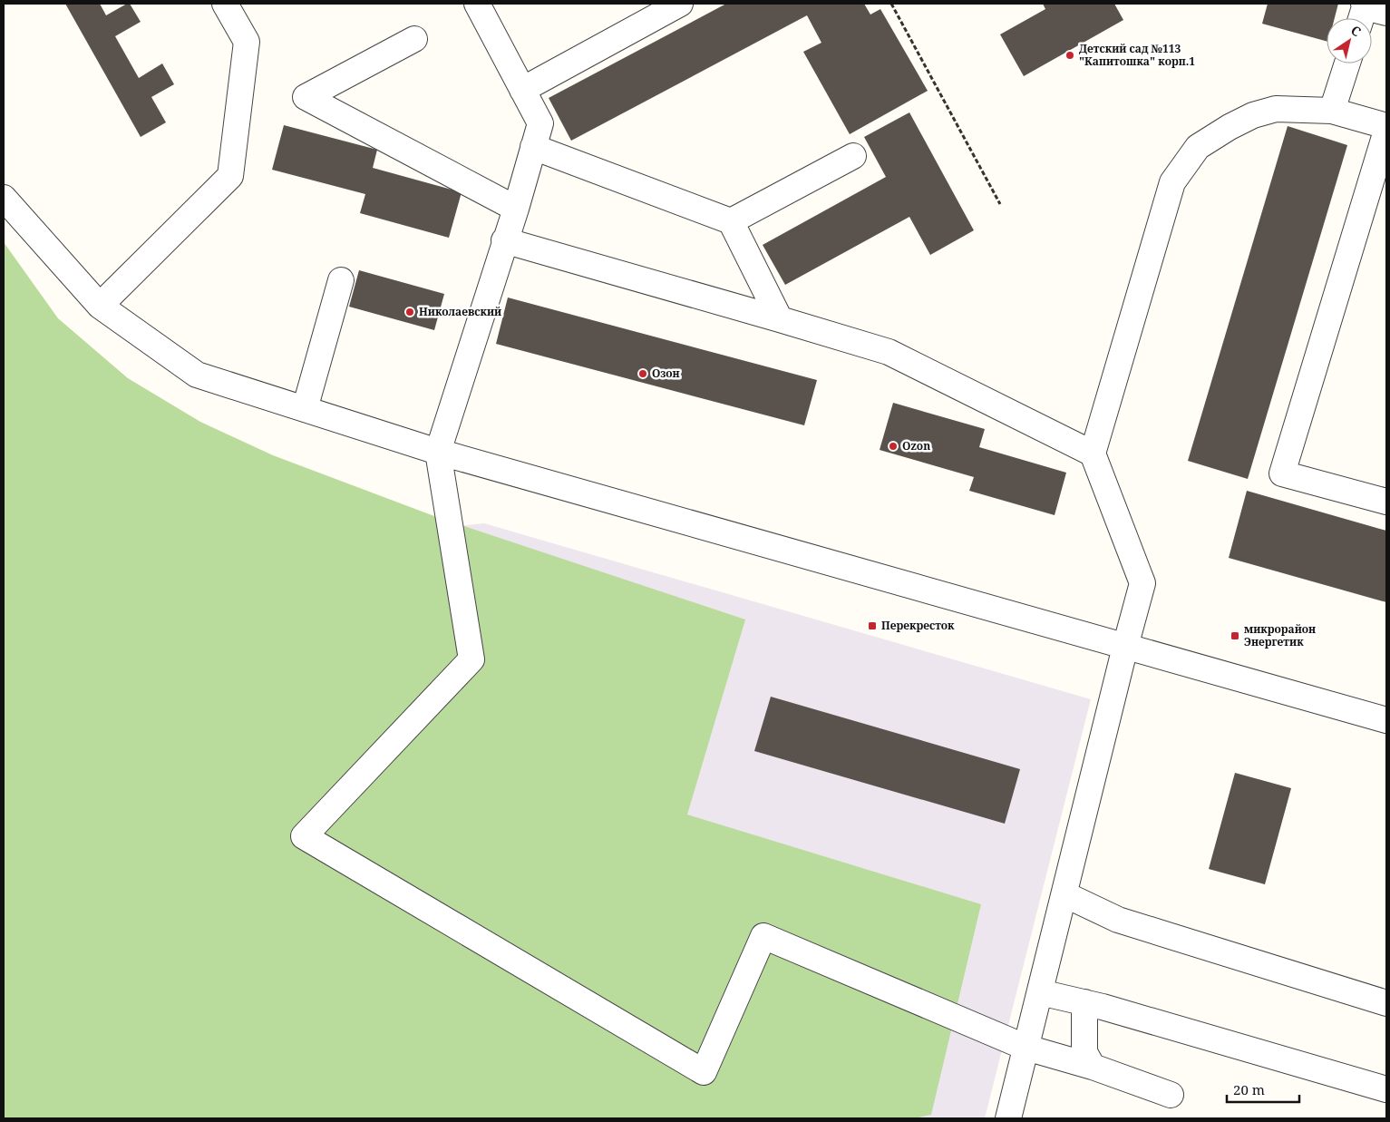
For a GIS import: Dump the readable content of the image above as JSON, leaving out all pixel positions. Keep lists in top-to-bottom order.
{
  "places": {
    "other": [
      "Детский сад №113 \"Капитошка\" корп.1",
      "Николаевский",
      "Озон",
      "Ozon"
    ],
    "transit": ["Перекресток", "микрорайон Энергетик"]
  },
  "scale_bar": "20 m",
  "north": "top right"
}
